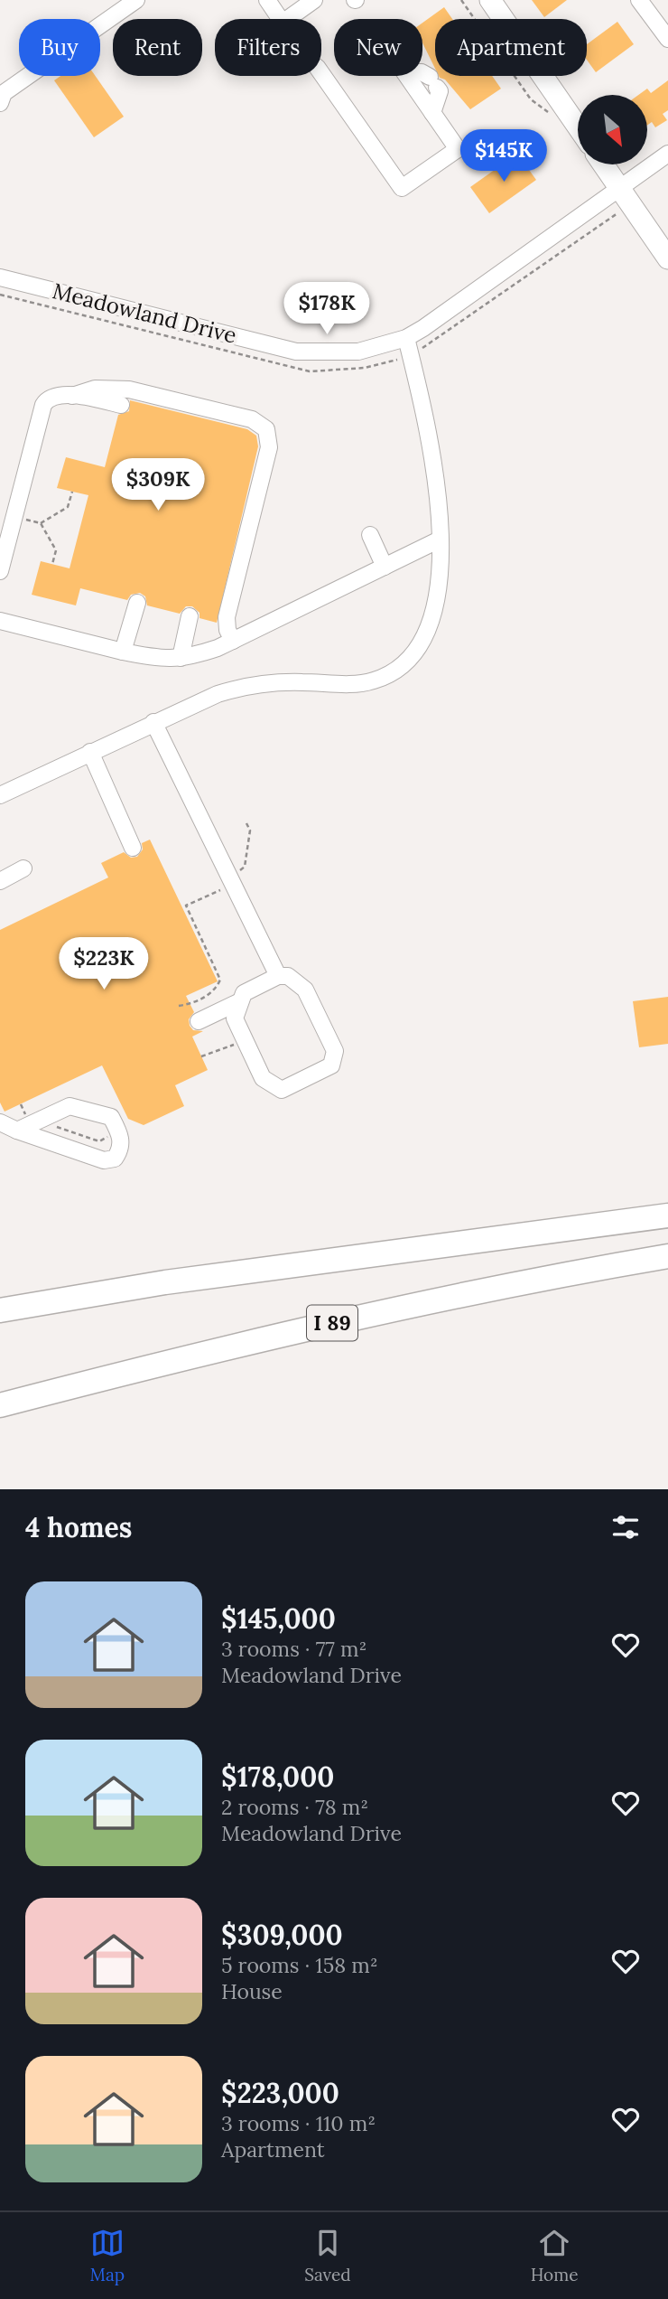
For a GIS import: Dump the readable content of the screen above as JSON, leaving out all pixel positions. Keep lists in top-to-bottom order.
{
  "streets": {
    "highway": ["I 89"],
    "street": ["Meadowland Drive"]
  },
  "north": "bottom right",
  "page": {
    "chip": [
      "Buy",
      "Rent",
      "Filters",
      "New",
      "Apartment"
    ],
    "price": [
      "$145K",
      "$178K",
      "$309K",
      "$223K"
    ],
    "heading": "4 homes",
    "list": [
      {
        "name": "$145,000",
        "note": "3 rooms · 77 m² · Meadowland Drive"
      },
      {
        "name": "$178,000",
        "note": "2 rooms · 78 m² · Meadowland Drive"
      },
      {
        "name": "$309,000",
        "note": "5 rooms · 158 m² · House"
      },
      {
        "name": "$223,000",
        "note": "3 rooms · 110 m² · Apartment"
      }
    ],
    "tabs": ["Map", "Saved", "Home"]
  }
}
